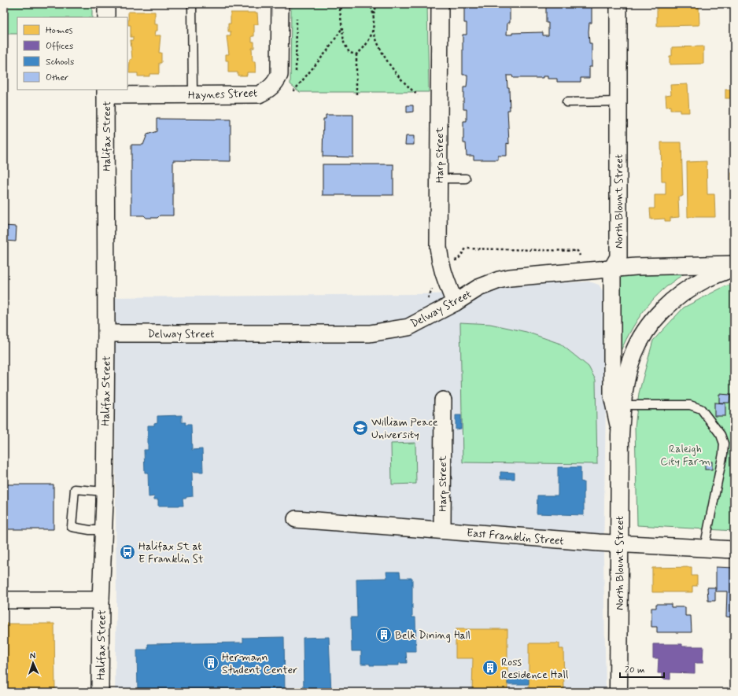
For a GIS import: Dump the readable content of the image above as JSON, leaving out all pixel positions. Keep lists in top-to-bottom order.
{
  "streets": {
    "main road": ["North Blount Street"],
    "street": [
      "Haynes Street",
      "Halifax Street",
      "Harp Street",
      "Delway Street",
      "East Franklin Street"
    ]
  },
  "crossings": [
    ["Haynes Street", "Halifax Street"],
    ["Halifax Street", "Delway Street"],
    ["Harp Street", "Delway Street"],
    ["Harp Street", "East Franklin Street"],
    ["North Blount Street", "Delway Street"],
    ["North Blount Street", "East Franklin Street"]
  ],
  "parks": ["Raleigh City Farm"],
  "places": {
    "school or university": ["William Peace University"],
    "bus stop": ["Halifax St at E Franklin St"],
    "building": ["Belk Dining Hall", "Hermann Student Center", "Ross Residence Hall"]
  },
  "legend": [
    "Homes",
    "Offices",
    "Schools",
    "Other"
  ],
  "scale_bar": "20 m",
  "north": "top"
}
